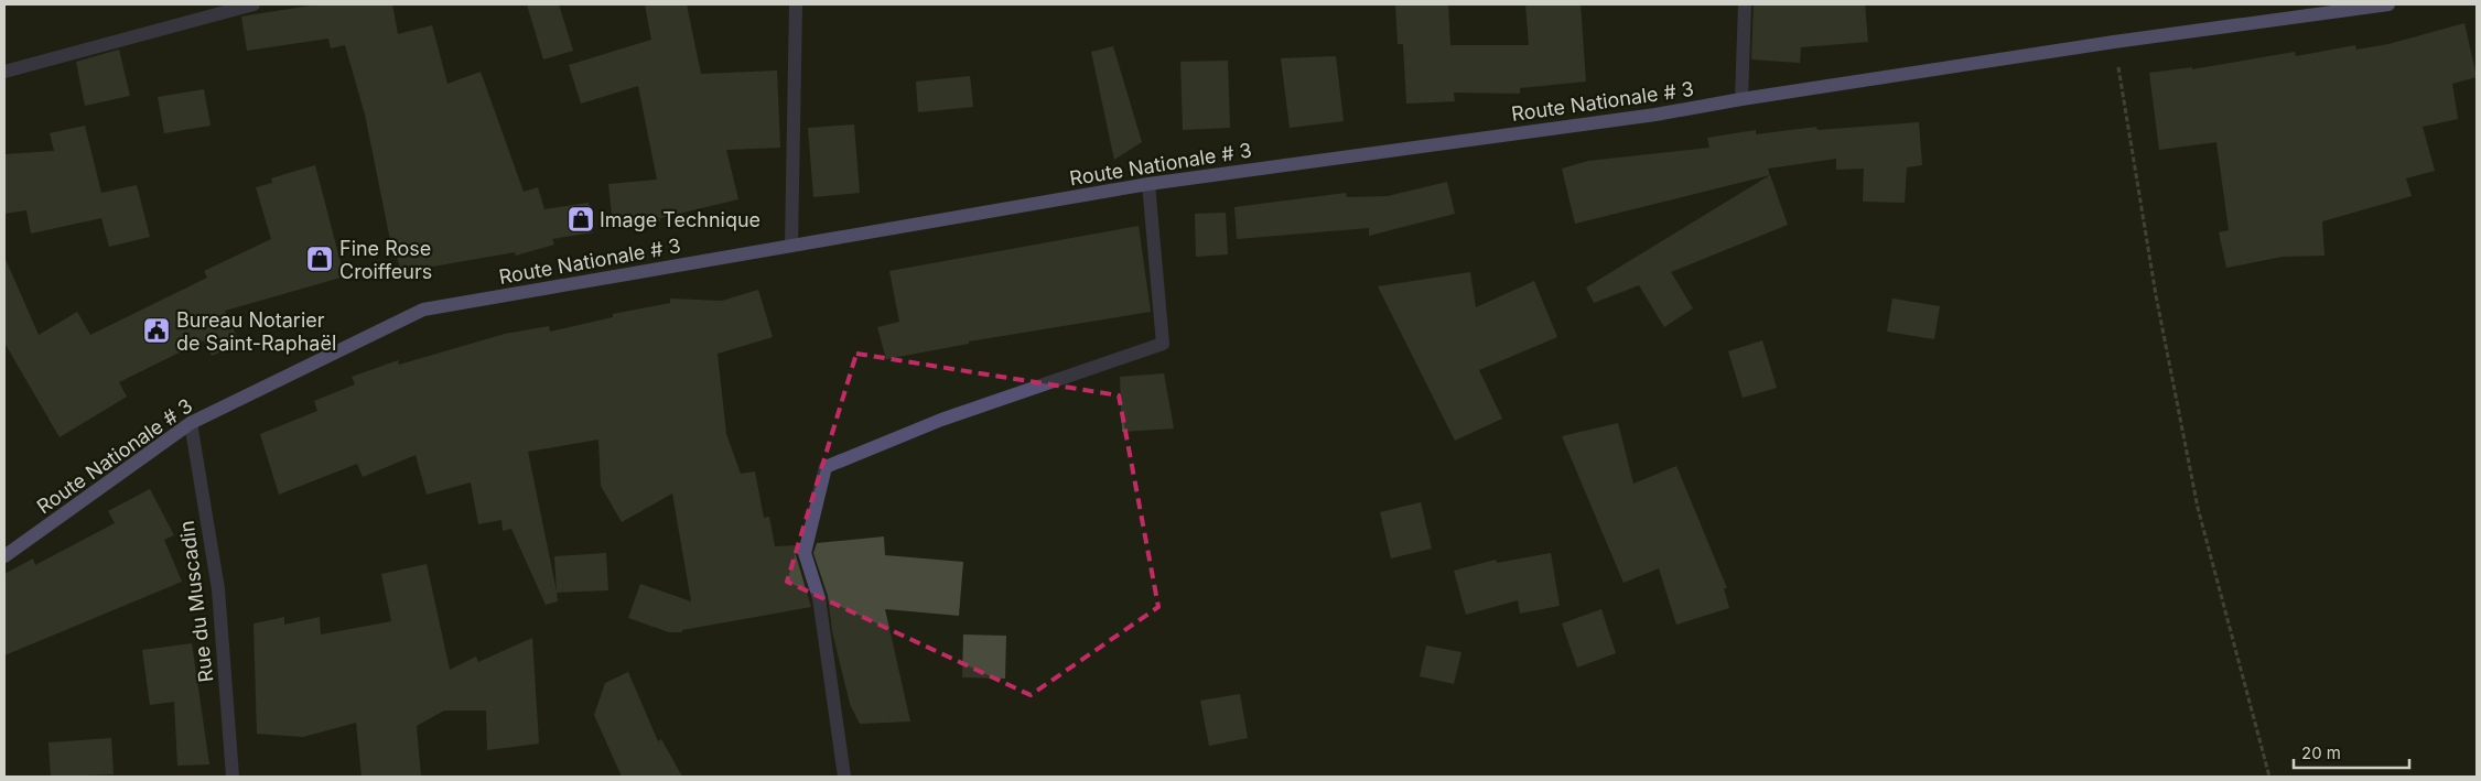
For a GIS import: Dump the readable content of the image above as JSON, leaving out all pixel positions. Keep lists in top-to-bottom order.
{
  "streets": {
    "main road": ["Route Nationale # 3"],
    "street": ["Rue du Muscadin"]
  },
  "crossings": [
    ["Route Nationale # 3", "Rue du Muscadin"]
  ],
  "places": {
    "shop": ["Image Technique", "Fine Rose Croiffeurs"],
    "public building": ["Bureau Notarier de Saint-Raphaël"]
  },
  "scale_bar": "20 m"
}
